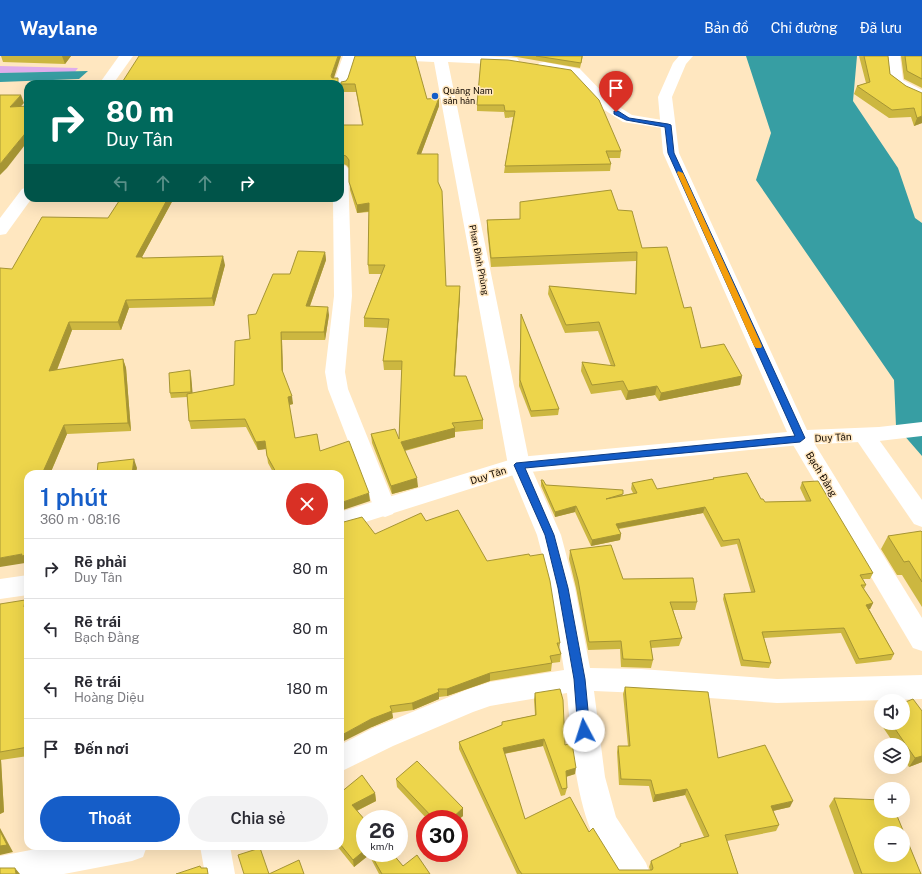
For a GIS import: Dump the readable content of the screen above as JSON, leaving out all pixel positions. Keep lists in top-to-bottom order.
{
  "streets": {
    "street": ["Phan Đình Phùng", "Duy Tân", "Bạch Đằng"]
  },
  "crossings": [
    ["Phan Đình Phùng", "Duy Tân"],
    ["Duy Tân", "Bạch Đằng"]
  ],
  "places": ["Quảng Nam sản hản"],
  "page": {
    "header": "Waylane",
    "nav": ["Bản đồ", "Chỉ đường", "Đã lưu"],
    "turn": ["80 m", "Duy Tân"],
    "heading": ["1 phút", "360 m · 08:16"],
    "list": [
      {
        "name": "Rẽ phải",
        "note": "Duy Tân",
        "value": "80 m"
      },
      {
        "name": "Rẽ trái",
        "note": "Bạch Đằng",
        "value": "80 m"
      },
      {
        "name": "Rẽ trái",
        "note": "Hoàng Diệu",
        "value": "180 m"
      },
      {
        "name": "Đến nơi",
        "value": "20 m"
      }
    ],
    "map_buttons": ["+", "−"],
    "buttons": ["Thoát", "Chia sẻ"],
    "speed": "26 km/h",
    "limit": "30"
  }
}
